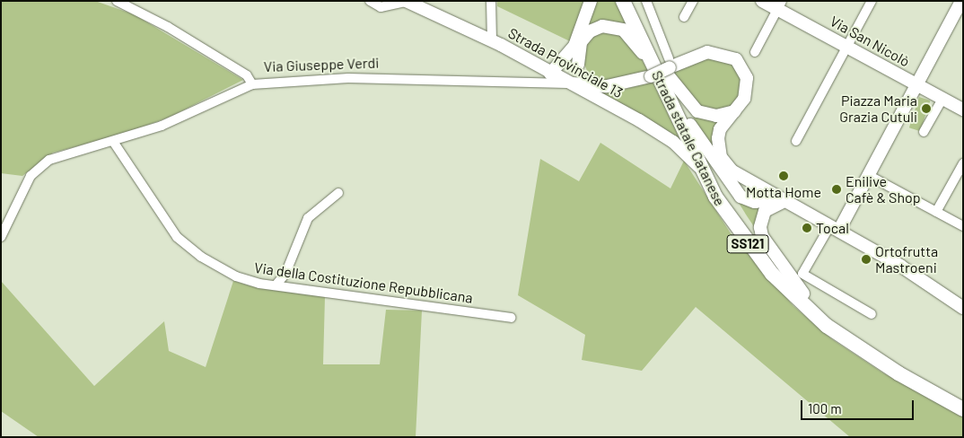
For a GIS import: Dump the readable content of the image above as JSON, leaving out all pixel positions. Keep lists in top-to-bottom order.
{
  "streets": {
    "main road": [
      "Via San Nicolò",
      "Strada Provinciale 13",
      "Strada statale Catanese",
      "SS121"
    ],
    "street": ["Via Giuseppe Verdi", "Via della Costituzione Repubblicana"]
  },
  "crossings": [
    ["Strada Provinciale 13", "Via Giuseppe Verdi"],
    ["Strada Provinciale 13", "Strada statale Catanese"],
    ["Via Giuseppe Verdi", "Via della Costituzione Repubblicana"]
  ],
  "places": [
    "Piazza Maria Grazia Cutuli",
    "Motta Home",
    "Enilive Cafè & Shop",
    "Tocal",
    "Ortofrutta Mastroeni"
  ],
  "scale_bar": "100 m"
}
